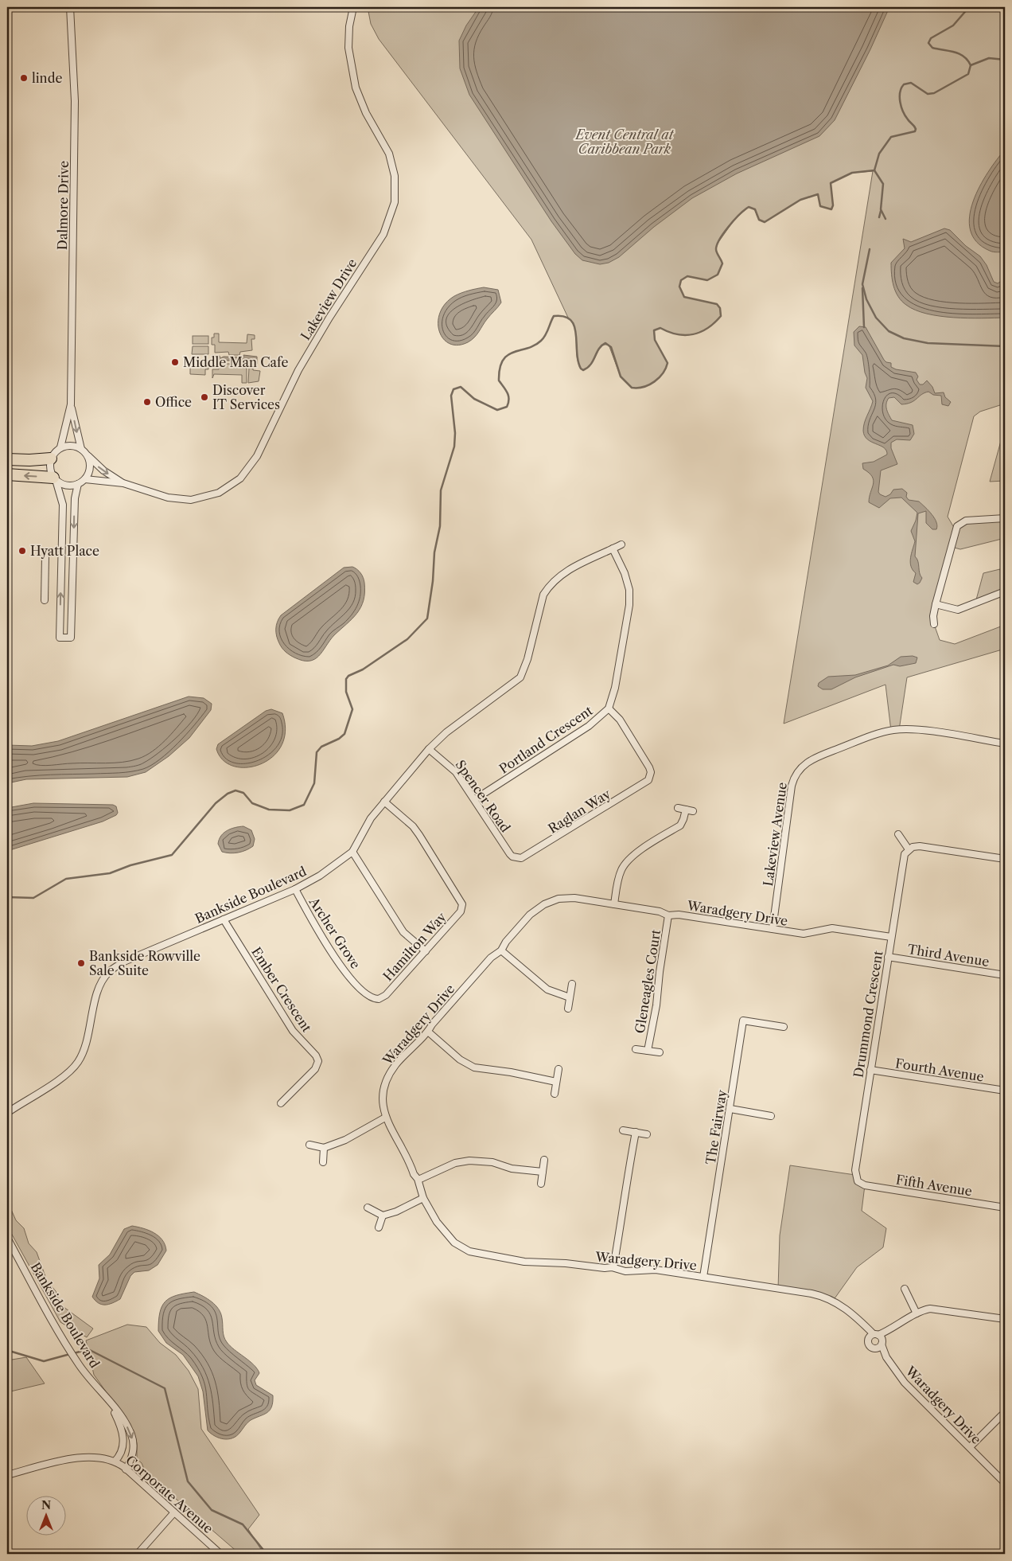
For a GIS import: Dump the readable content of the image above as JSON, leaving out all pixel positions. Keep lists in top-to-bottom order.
{
  "streets": {
    "street": [
      "Dalmore Drive",
      "Lakeview Drive",
      "Portland Crescent",
      "Spencer Road",
      "Raglan Way",
      "Lakeview Avenue",
      "Bankside Boulevard",
      "Waradgery Drive",
      "Archer Grove",
      "Hamilton Way",
      "Third Avenue",
      "Gleneagles Court",
      "Ember Crescent",
      "Drummond Crescent",
      "Fourth Avenue",
      "The Fairway",
      "Fifth Avenue",
      "Corporate Avenue"
    ]
  },
  "crossings": [
    ["Dalmore Drive", "Lakeview Drive"],
    ["Portland Crescent", "Spencer Road"],
    ["Portland Crescent", "Raglan Way"],
    ["Portland Crescent", "Bankside Boulevard"],
    ["Spencer Road", "Raglan Way"],
    ["Spencer Road", "Bankside Boulevard"],
    ["Lakeview Avenue", "Waradgery Drive"],
    ["Bankside Boulevard", "Archer Grove"],
    ["Bankside Boulevard", "Hamilton Way"],
    ["Bankside Boulevard", "Ember Crescent"],
    ["Bankside Boulevard", "Corporate Avenue"],
    ["Waradgery Drive", "Gleneagles Court"],
    ["Waradgery Drive", "Drummond Crescent"],
    ["Waradgery Drive", "The Fairway"],
    ["Archer Grove", "Hamilton Way"],
    ["Third Avenue", "Drummond Crescent"],
    ["Drummond Crescent", "Fourth Avenue"],
    ["Drummond Crescent", "Fifth Avenue"]
  ],
  "parks": ["Event Central at Caribbean Park"],
  "places": [
    "linde",
    "Middle Man Cafe",
    "Discover IT Services",
    "Office",
    "Hyatt Place",
    "Bankside Rowville Sale Suite"
  ],
  "north": "top"
}
